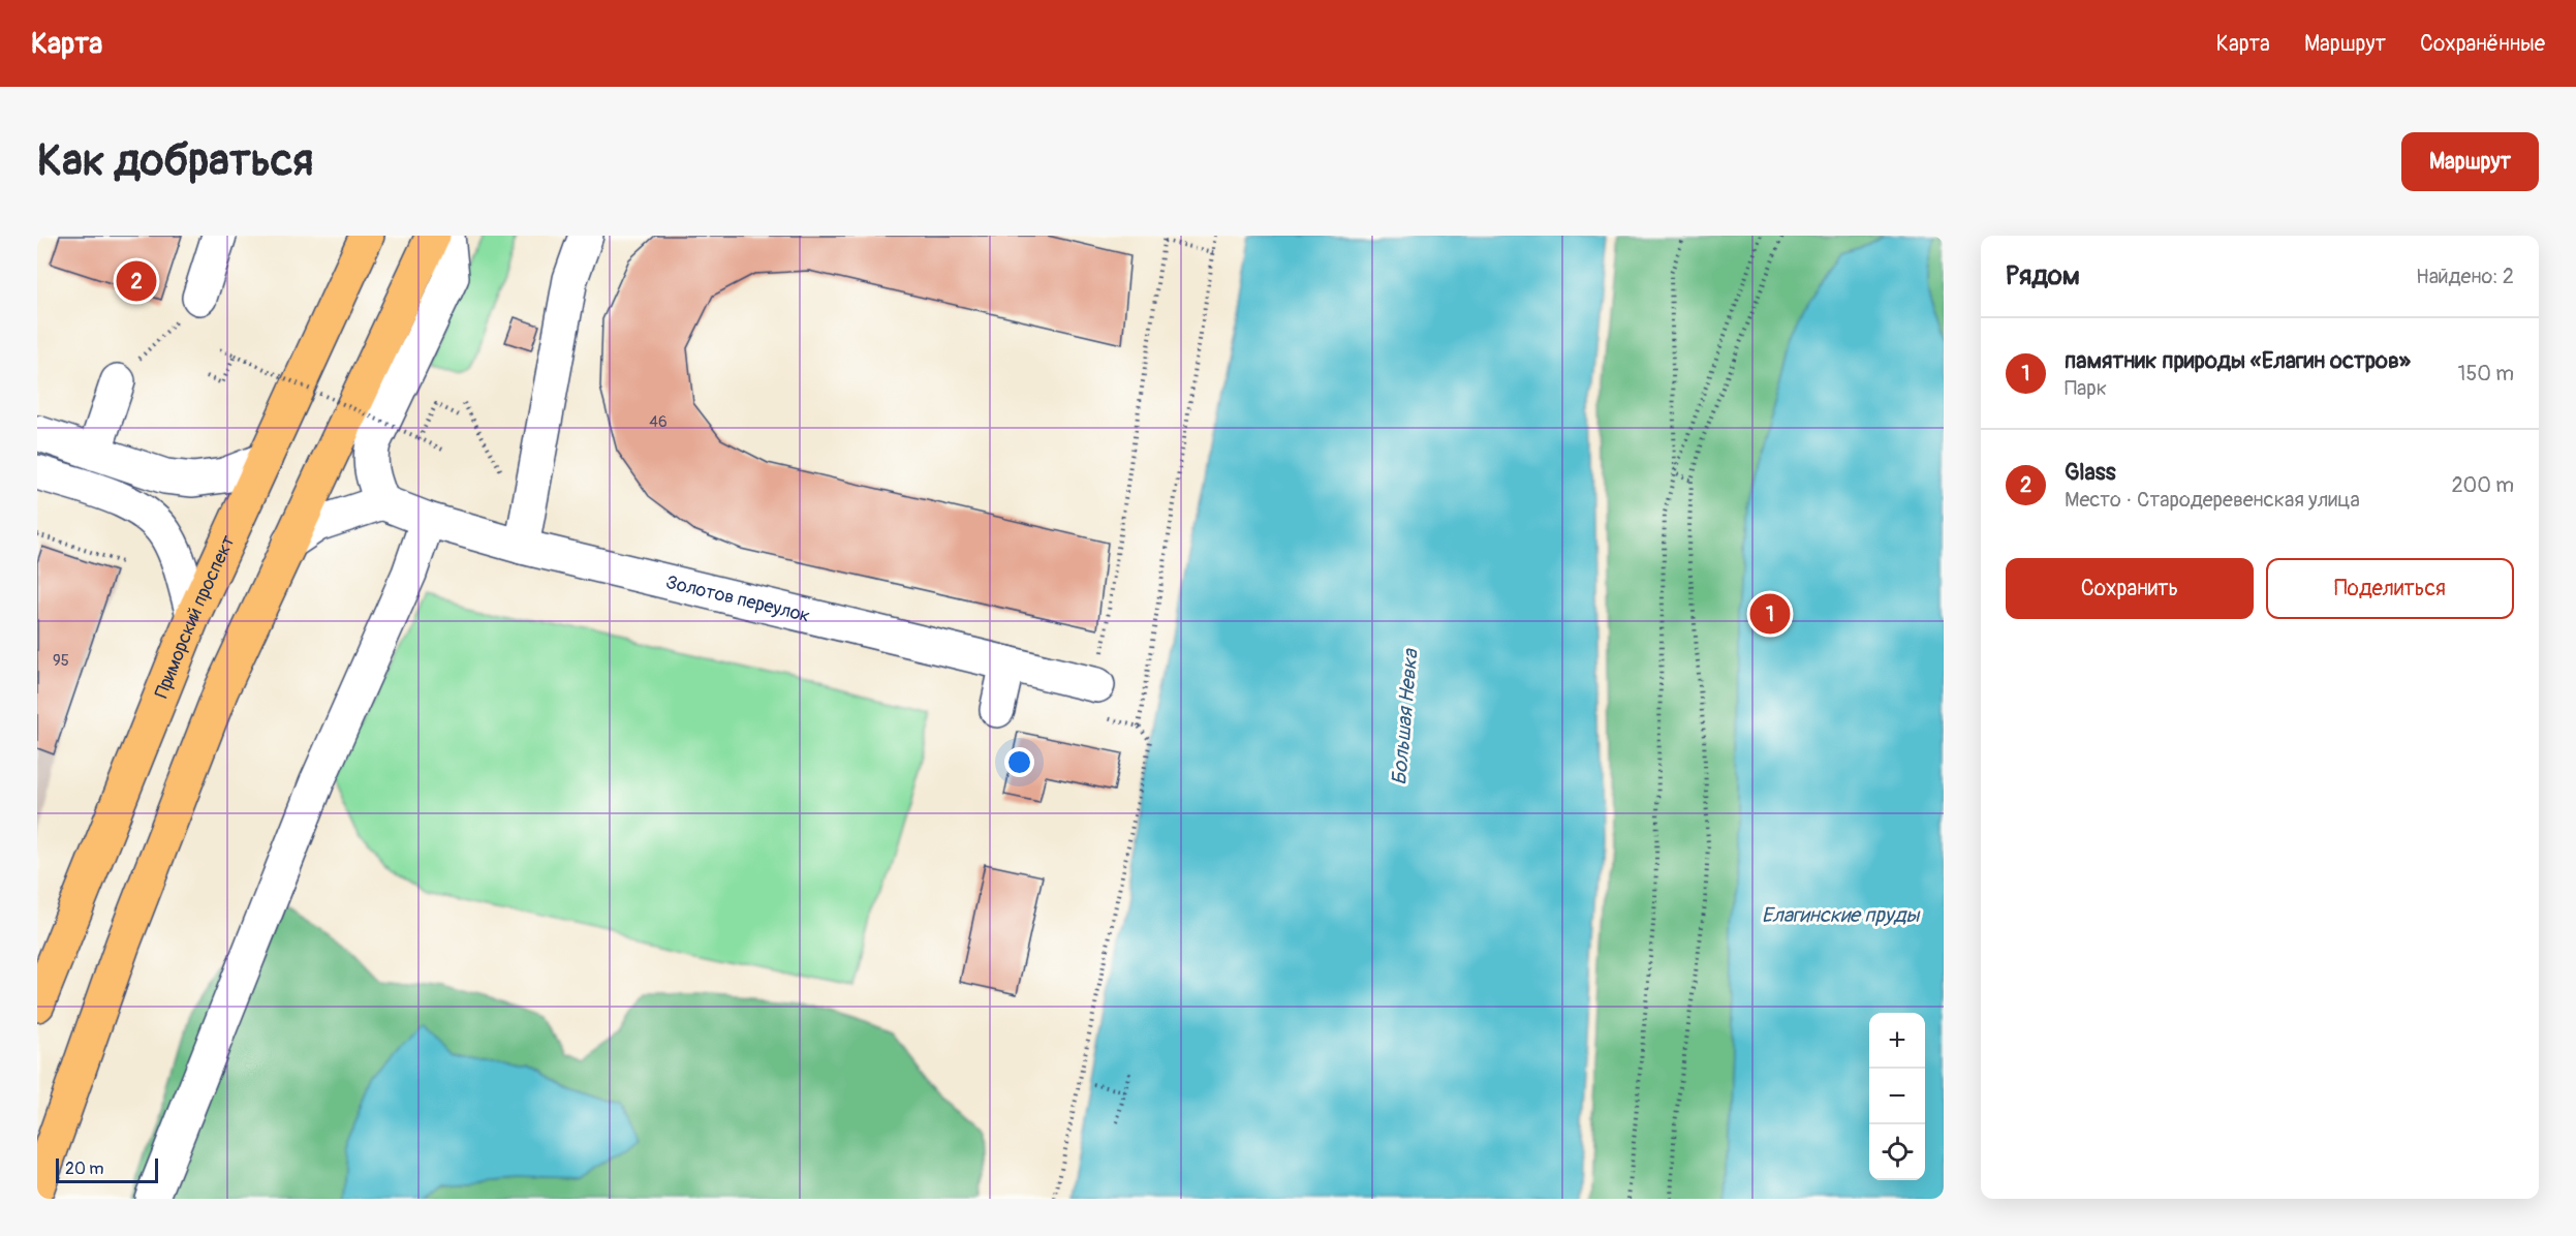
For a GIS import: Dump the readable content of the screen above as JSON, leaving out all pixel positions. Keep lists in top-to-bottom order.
{
  "streets": {
    "main road": ["Приморский проспект"],
    "street": ["Золотов переулок"]
  },
  "water": ["Большая Невка", "Елагинские пруды"],
  "house_numbers": ["46", "95"],
  "scale_bar": "20 m",
  "page": {
    "header": "Карта",
    "nav": ["Карта", "Маршрут", "Сохранённые"],
    "buttons": [
      "Маршрут",
      ["Сохранить", "Поделиться"]
    ],
    "title": "Как добраться",
    "heading": ["Рядом", "Найдено: 2"],
    "pins": ["2", "1"],
    "list": [
      {
        "mark": "1",
        "name": "памятник природы «Елагин остров»",
        "note": "Парк",
        "value": "150 m"
      },
      {
        "mark": "2",
        "name": "Glass",
        "note": "Место · Стародеревенская улица",
        "value": "200 m"
      }
    ],
    "map_buttons": ["+", "−"],
    "scale": "20 m"
  }
}
